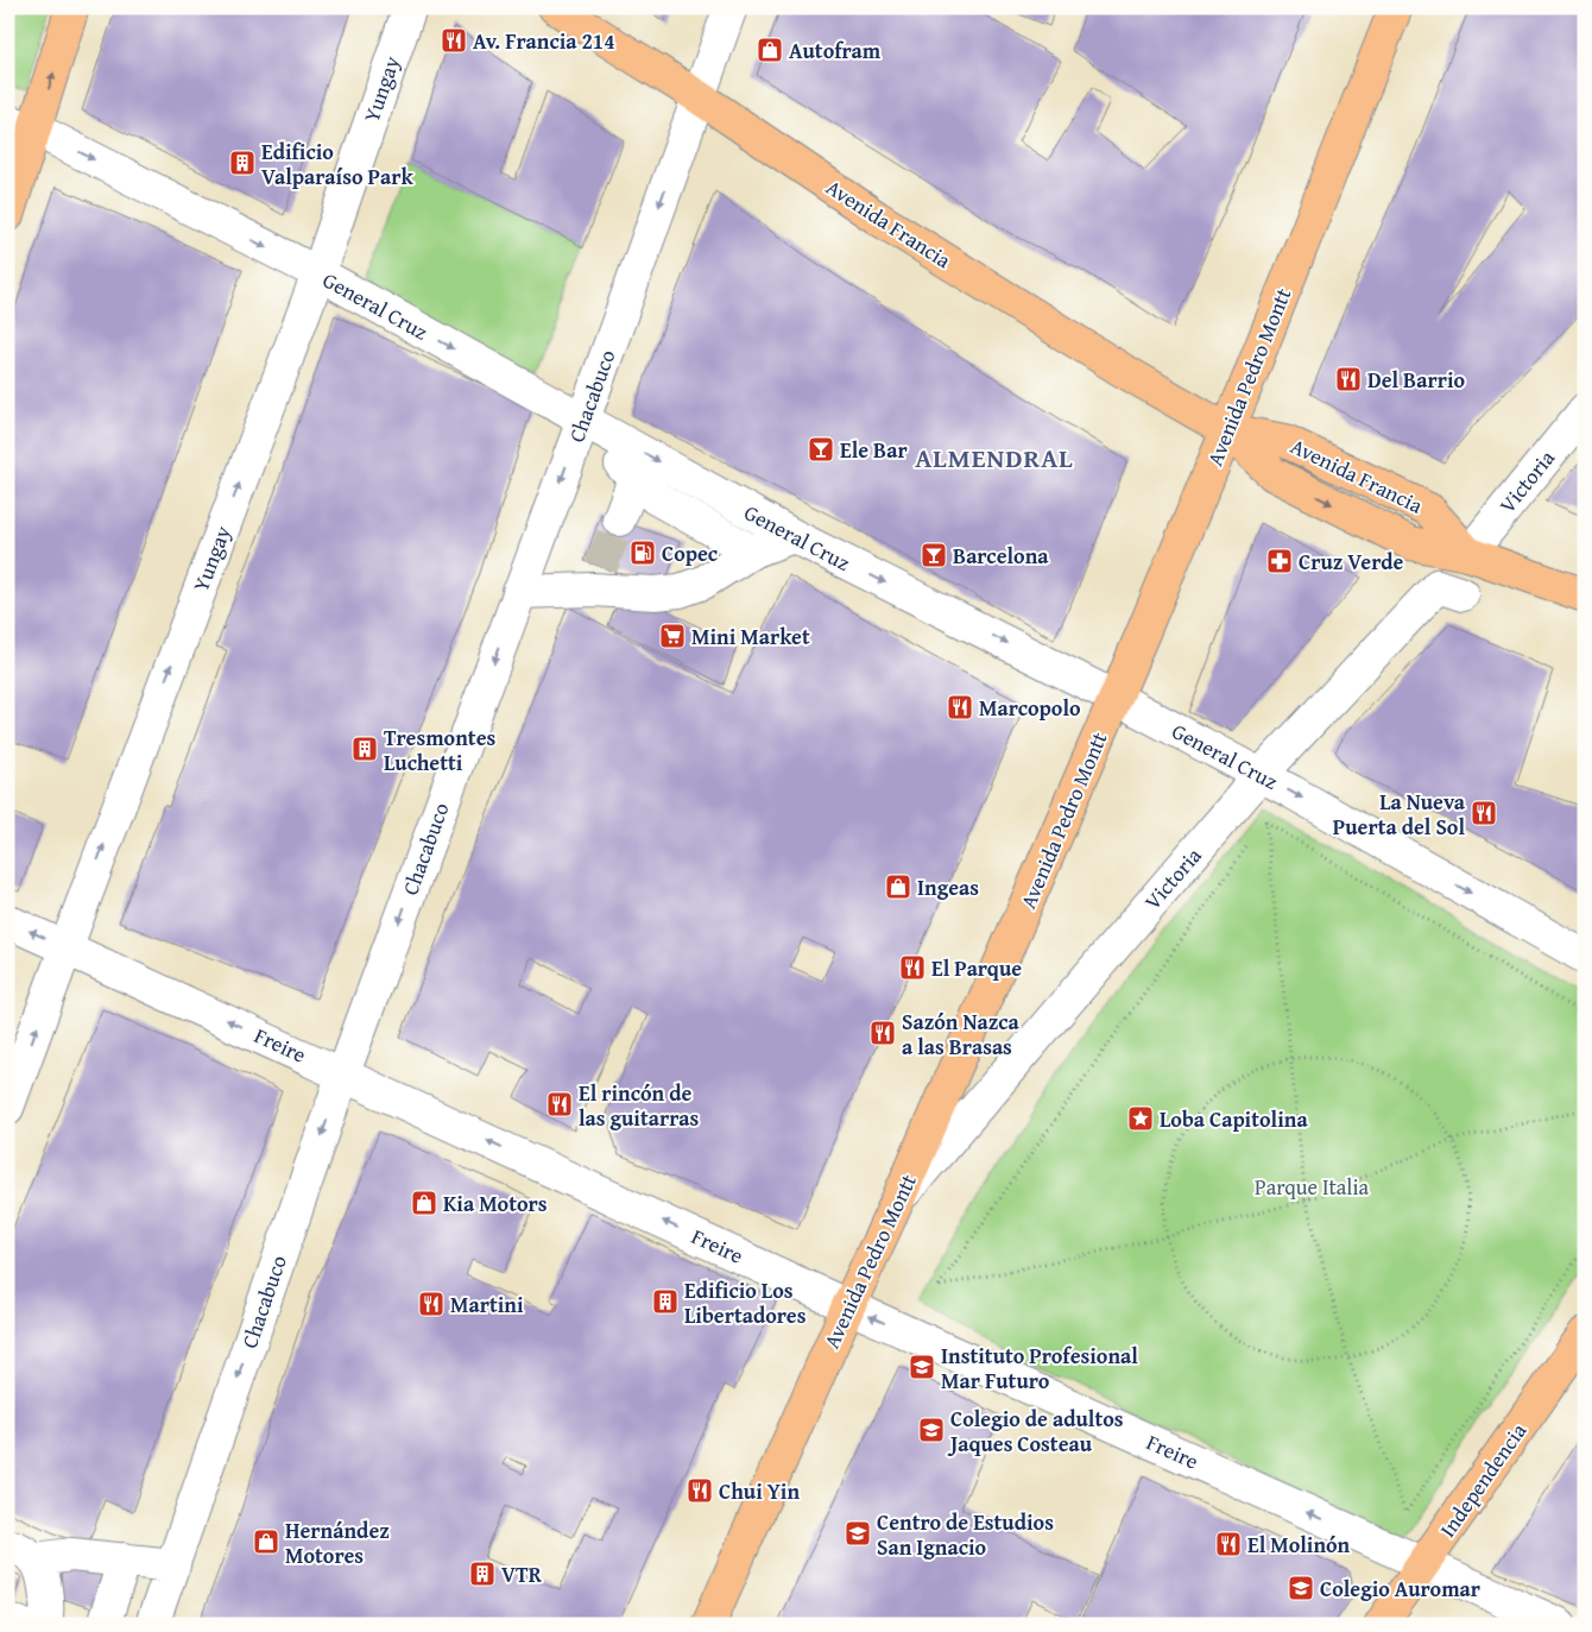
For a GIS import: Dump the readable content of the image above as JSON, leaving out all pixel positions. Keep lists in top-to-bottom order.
{
  "streets": {
    "main road": ["Avenida Francia", "Avenida Pedro Montt", "Independencia"],
    "street": [
      "Yungay",
      "General Cruz",
      "Chacabuco",
      "Victoria",
      "Freire"
    ]
  },
  "crossings": [
    ["Yungay", "General Cruz"],
    ["Yungay", "Freire"],
    ["Avenida Francia", "Avenida Pedro Montt"],
    ["Avenida Francia", "Chacabuco"],
    ["Avenida Francia", "Victoria"],
    ["General Cruz", "Avenida Pedro Montt"],
    ["General Cruz", "Chacabuco"],
    ["General Cruz", "Victoria"],
    ["Avenida Pedro Montt", "Victoria"],
    ["Avenida Pedro Montt", "Freire"],
    ["Chacabuco", "Freire"],
    ["Freire", "Independencia"]
  ],
  "one_way": [
    "Yungay",
    "General Cruz",
    "Chacabuco",
    "Freire"
  ],
  "districts": ["ALMENDRAL"],
  "parks": ["Parque Italia"],
  "places": {
    "restaurant": [
      "Av. Francia 214",
      "Del Barrio",
      "Marcopolo",
      "La Nueva Puerta del Sol",
      "El Parque",
      "Sazón Nazca a las Brasas",
      "El rincón de las guitarras",
      "Martini",
      "Chui Yin",
      "El Molinón"
    ],
    "shop": [
      "Autofram",
      "Ingeas",
      "Kia Motors",
      "Hernández Motores"
    ],
    "building": [
      "Edificio Valparaíso Park",
      "Tresmontes Luchetti",
      "Edificio Los Libertadores",
      "VTR"
    ],
    "bar": ["Ele Bar", "Barcelona"],
    "fuel station": ["Copec"],
    "pharmacy": ["Cruz Verde"],
    "supermarket": ["Mini Market"],
    "place": ["Loba Capitolina"],
    "school or university": [
      "Instituto Profesional Mar Futuro",
      "Colegio de adultos Jaques Costeau",
      "Centro de Estudios San Ignacio",
      "Colegio Auromar"
    ]
  }
}
